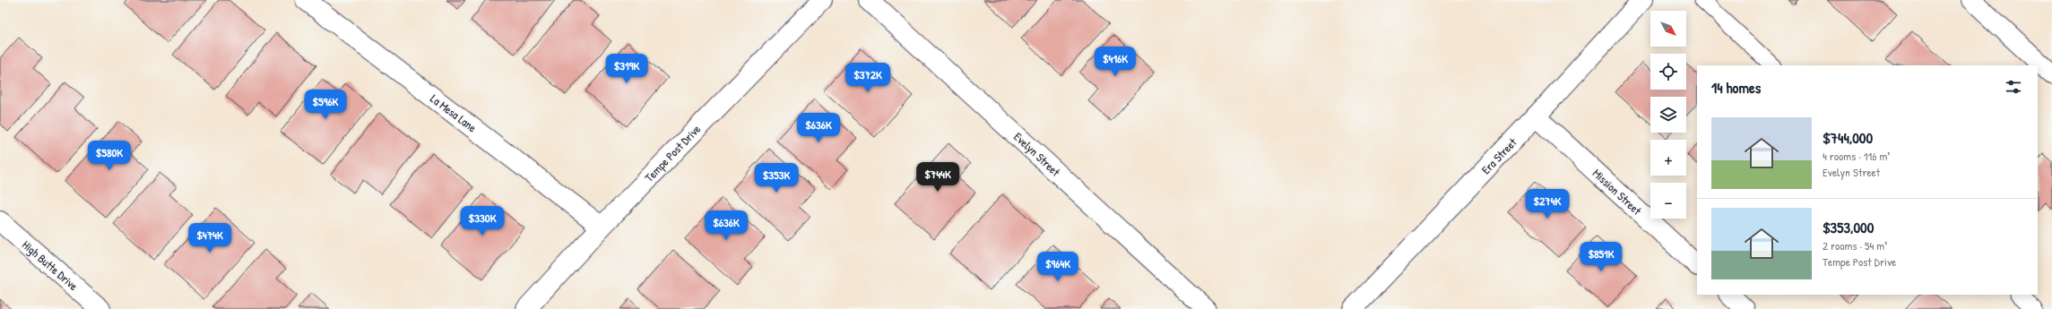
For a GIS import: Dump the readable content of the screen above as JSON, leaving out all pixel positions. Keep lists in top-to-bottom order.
{
  "streets": {
    "street": [
      "La Mesa Lane",
      "Tempe Post Drive",
      "Evelyn Street",
      "Era Street",
      "Mission Street",
      "High Butte Drive"
    ]
  },
  "crossings": [
    ["La Mesa Lane", "Tempe Post Drive"],
    ["Era Street", "Mission Street"]
  ],
  "north": "bottom right",
  "page": {
    "map_buttons": ["+", "−"],
    "price": [
      "$416K",
      "$319K",
      "$372K",
      "$596K",
      "$636K",
      "$580K",
      "$744K",
      "$353K",
      "$274K",
      "$330K",
      "$636K",
      "$474K",
      "$851K",
      "$964K"
    ],
    "heading": "14 homes",
    "list": [
      {
        "name": "$744,000",
        "note": "4 rooms · 116 m² · Evelyn Street"
      },
      {
        "name": "$353,000",
        "note": "2 rooms · 54 m² · Tempe Post Drive"
      }
    ]
  }
}
